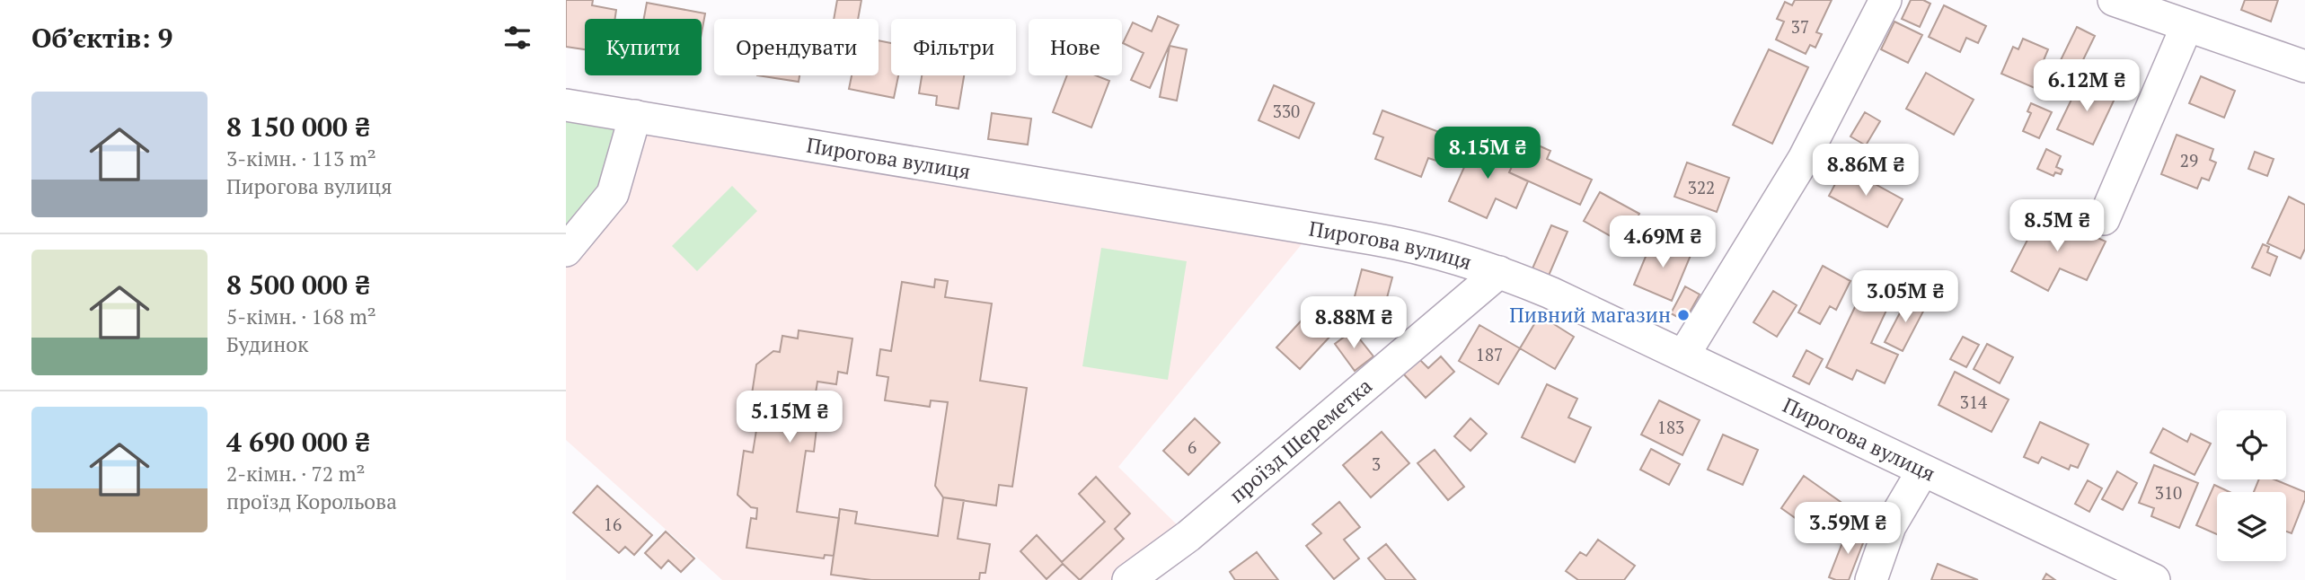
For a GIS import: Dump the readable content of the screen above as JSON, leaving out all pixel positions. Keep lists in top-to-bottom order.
{
  "streets": {
    "street": ["Пирогова вулиця", "проїзд Шереметка"]
  },
  "crossings": [
    ["Пирогова вулиця", "проїзд Шереметка"]
  ],
  "places": ["Пивний магазин"],
  "house_numbers": [
    "37",
    "330",
    "29",
    "322",
    "187",
    "314",
    "183",
    "6",
    "3",
    "310",
    "16"
  ],
  "page": {
    "heading": "Об’єктів: 9",
    "chip": [
      "Купити",
      "Орендувати",
      "Фільтри",
      "Нове"
    ],
    "price": [
      "6.12M ₴",
      "8.15M ₴",
      "8.86M ₴",
      "8.5M ₴",
      "4.69M ₴",
      "3.05M ₴",
      "8.88M ₴",
      "5.15M ₴",
      "3.59M ₴"
    ],
    "list": [
      {
        "name": "8 150 000 ₴",
        "note": "3-кімн. · 113 m² · Пирогова вулиця"
      },
      {
        "name": "8 500 000 ₴",
        "note": "5-кімн. · 168 m² · Будинок"
      },
      {
        "name": "4 690 000 ₴",
        "note": "2-кімн. · 72 m² · проїзд Корольова"
      }
    ]
  }
}
